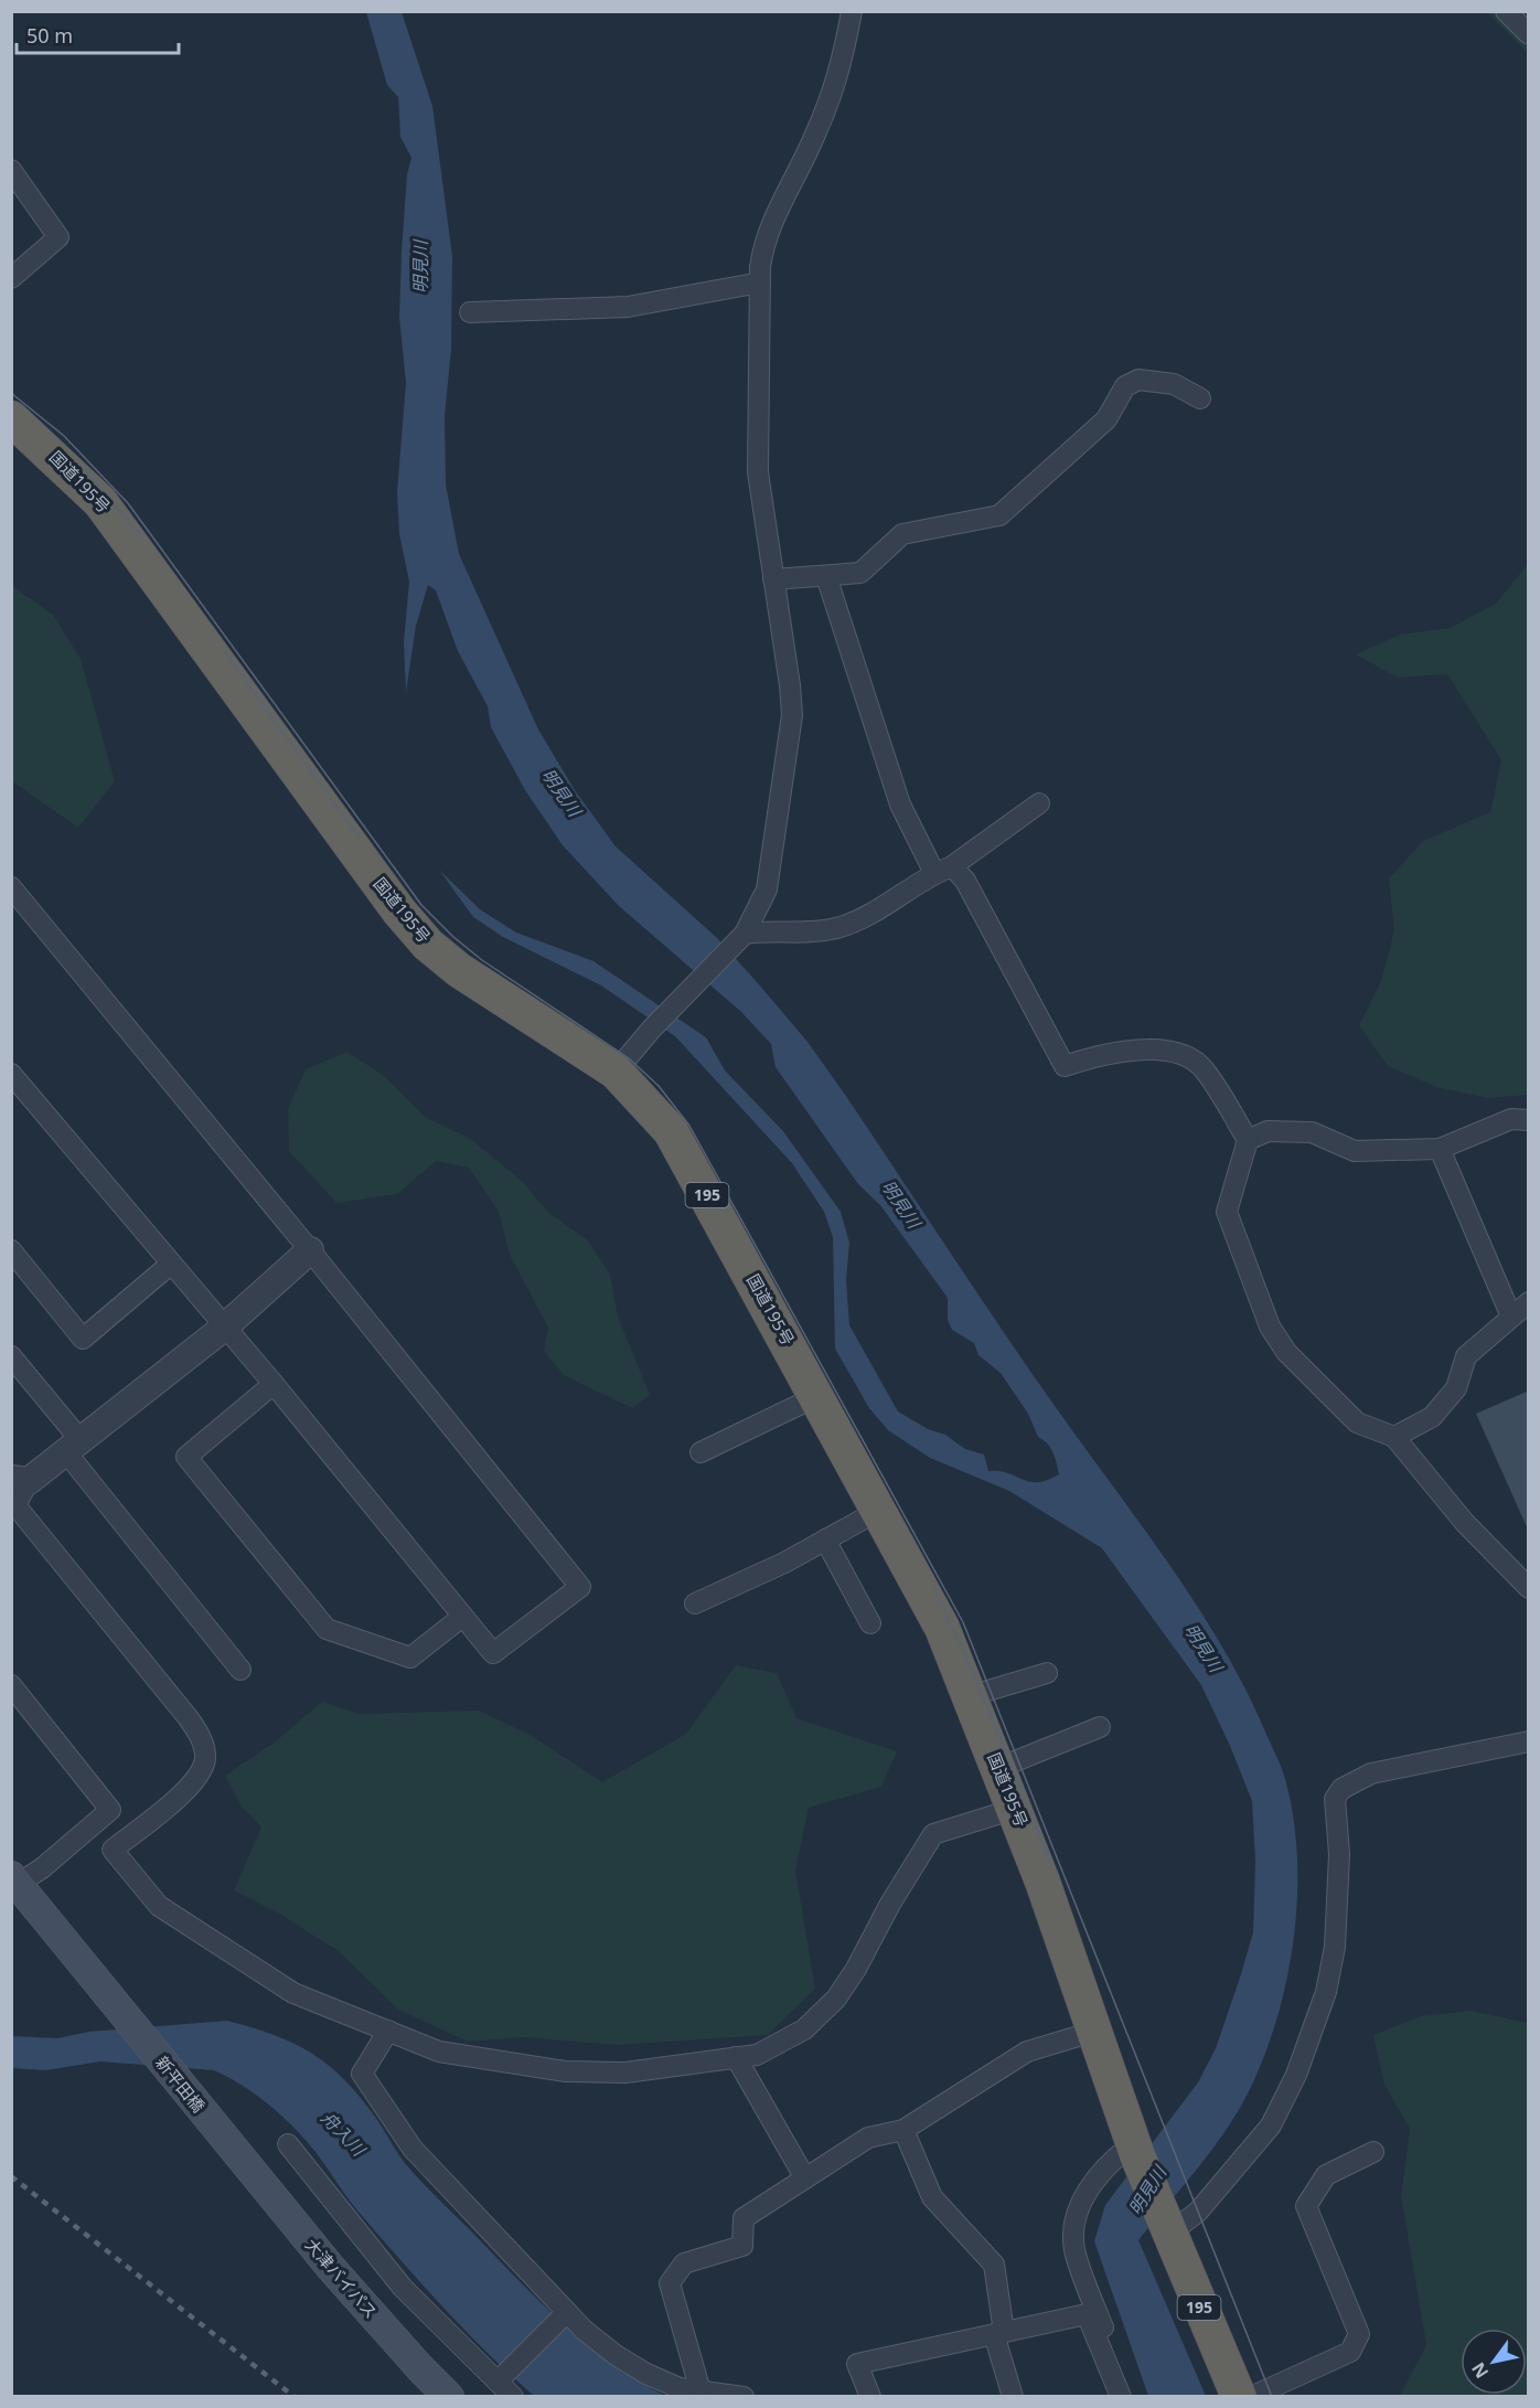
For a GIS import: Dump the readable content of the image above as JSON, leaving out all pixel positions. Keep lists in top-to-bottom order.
{
  "streets": {
    "highway": ["国道195号", "195"],
    "main road": ["新平田橋", "大津バイパス"]
  },
  "crossings": [
    ["新平田橋", "大津バイパス"]
  ],
  "water": ["明見川", "舟入川"],
  "scale_bar": "50 m",
  "north": "bottom left"
}
